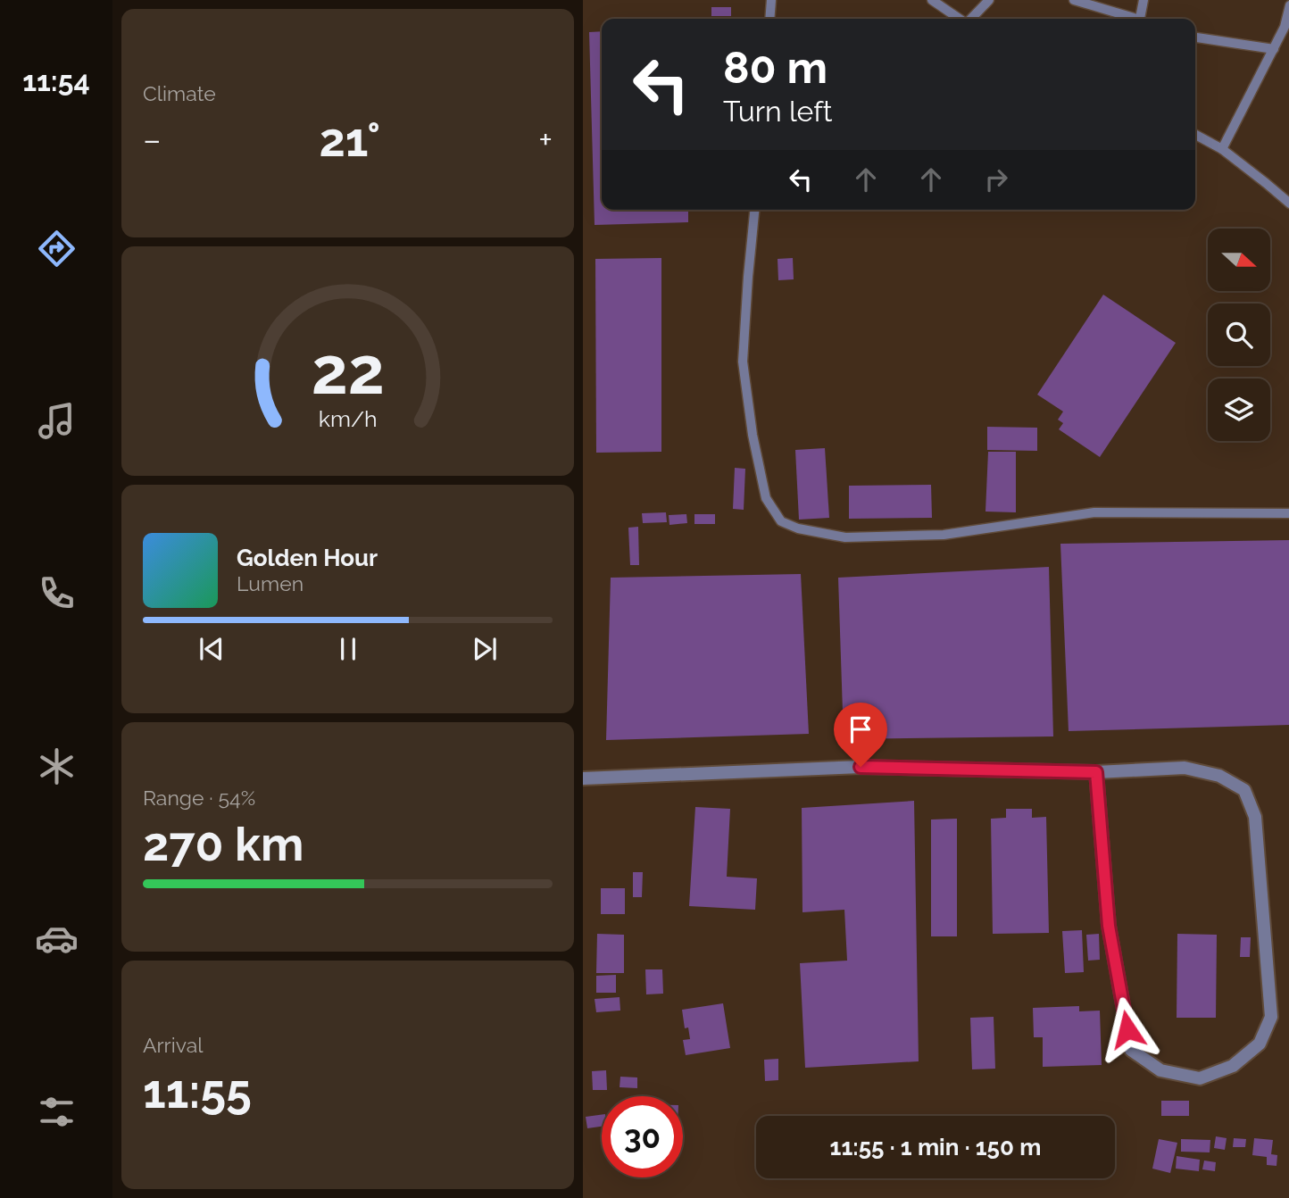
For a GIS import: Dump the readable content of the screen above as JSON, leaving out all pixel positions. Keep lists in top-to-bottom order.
{
  "north": "right",
  "page": {
    "tabs": "11:54",
    "tile": [
      "Climate",
      ["Range · 54%", "270 km"],
      ["Arrival", "11:55"]
    ],
    "turn": ["80 m", "Turn left"],
    "heat": ["−", "21°", "+"],
    "song": ["Golden Hour", "Lumen"],
    "limit": "30",
    "trip": "11:55 · 1 min · 150 m",
    "gauge": ["22", "km/h"]
  }
}
